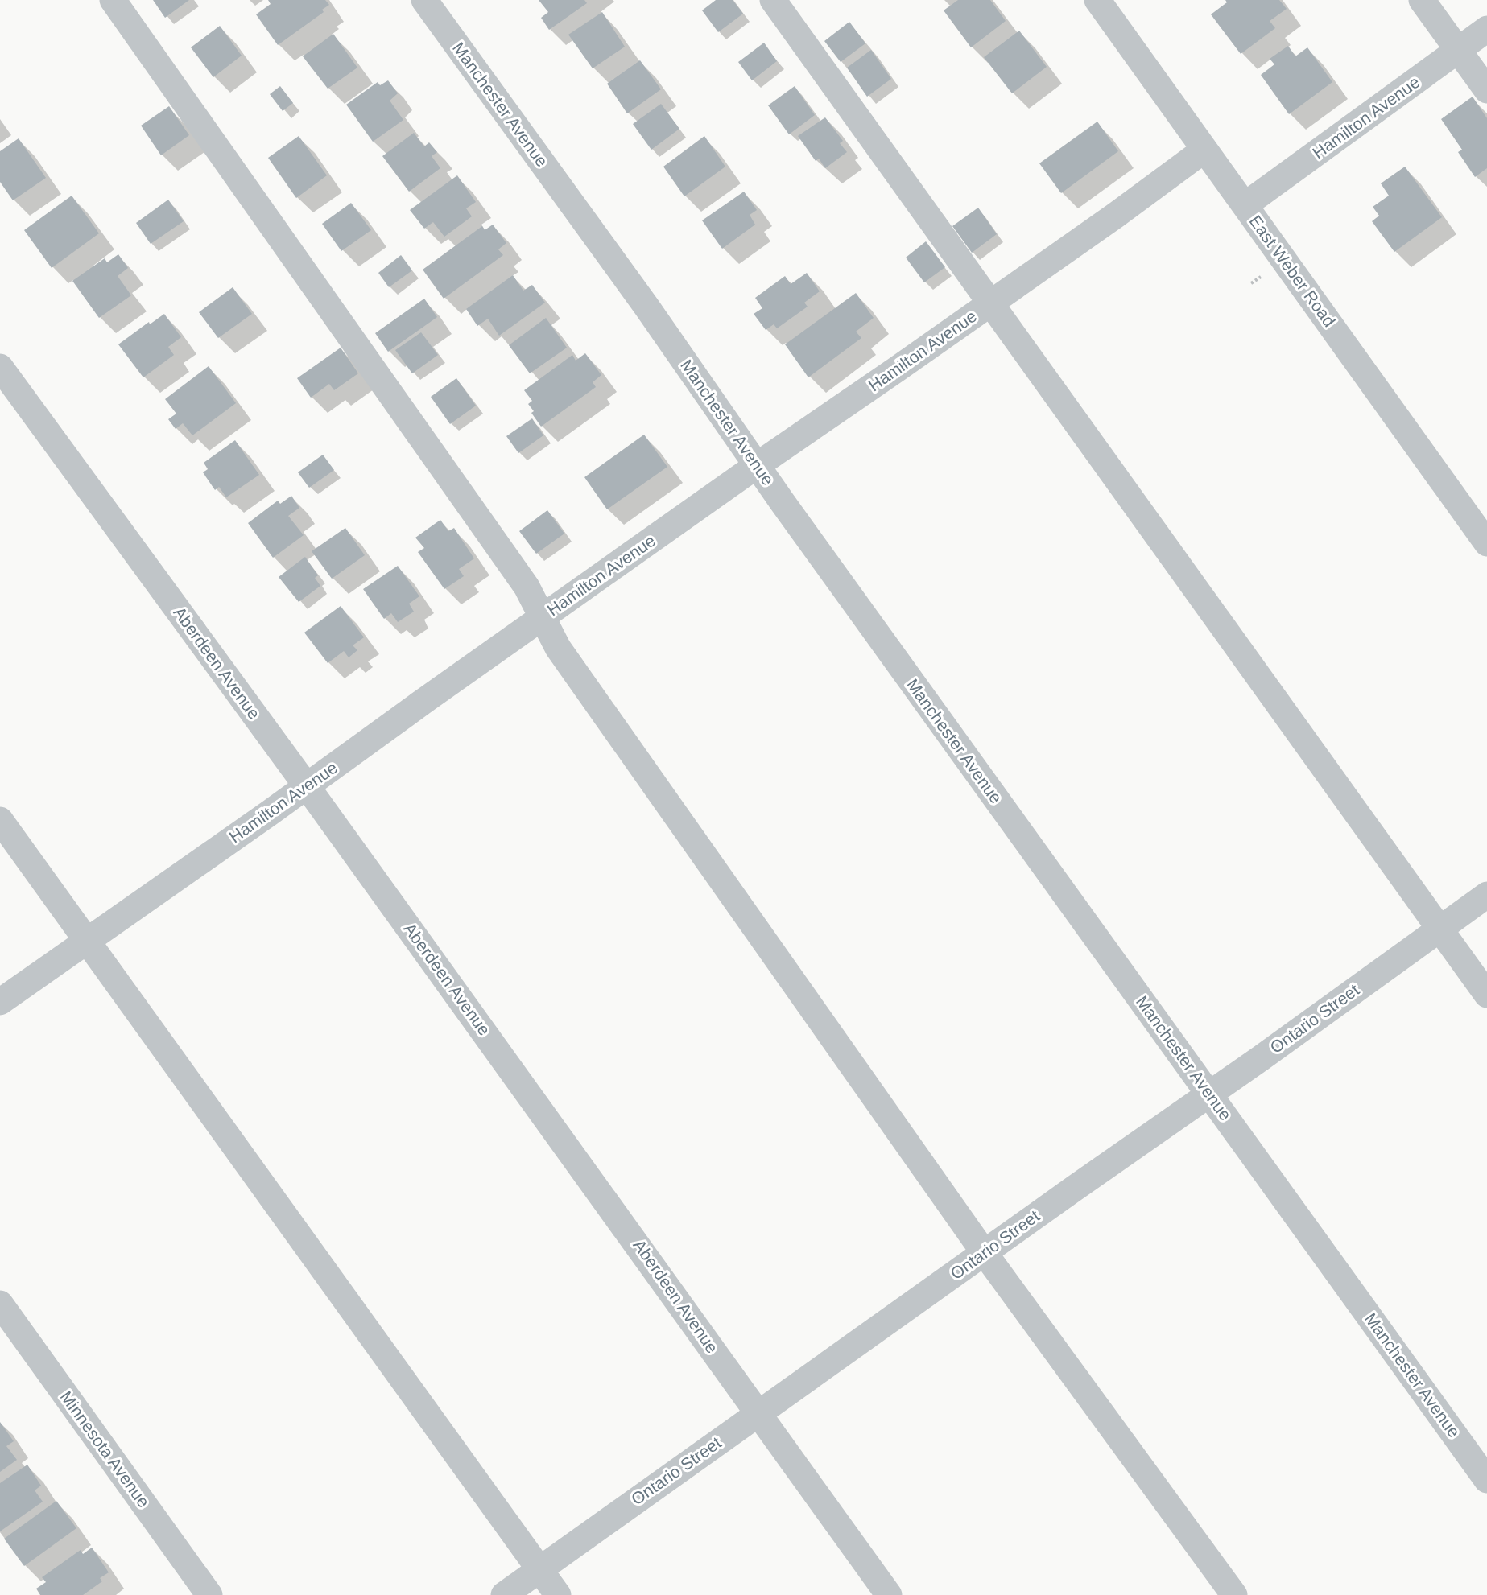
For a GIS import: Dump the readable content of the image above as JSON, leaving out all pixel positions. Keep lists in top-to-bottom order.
{
  "streets": {
    "street": [
      "Manchester Avenue",
      "Hamilton Avenue",
      "East Weber Road",
      "Aberdeen Avenue",
      "Ontario Street",
      "Minnesota Avenue"
    ]
  },
  "crossings": [
    ["Manchester Avenue", "Hamilton Avenue"],
    ["Manchester Avenue", "Ontario Street"],
    ["Hamilton Avenue", "East Weber Road"],
    ["Hamilton Avenue", "Aberdeen Avenue"],
    ["Aberdeen Avenue", "Ontario Street"]
  ]
}
